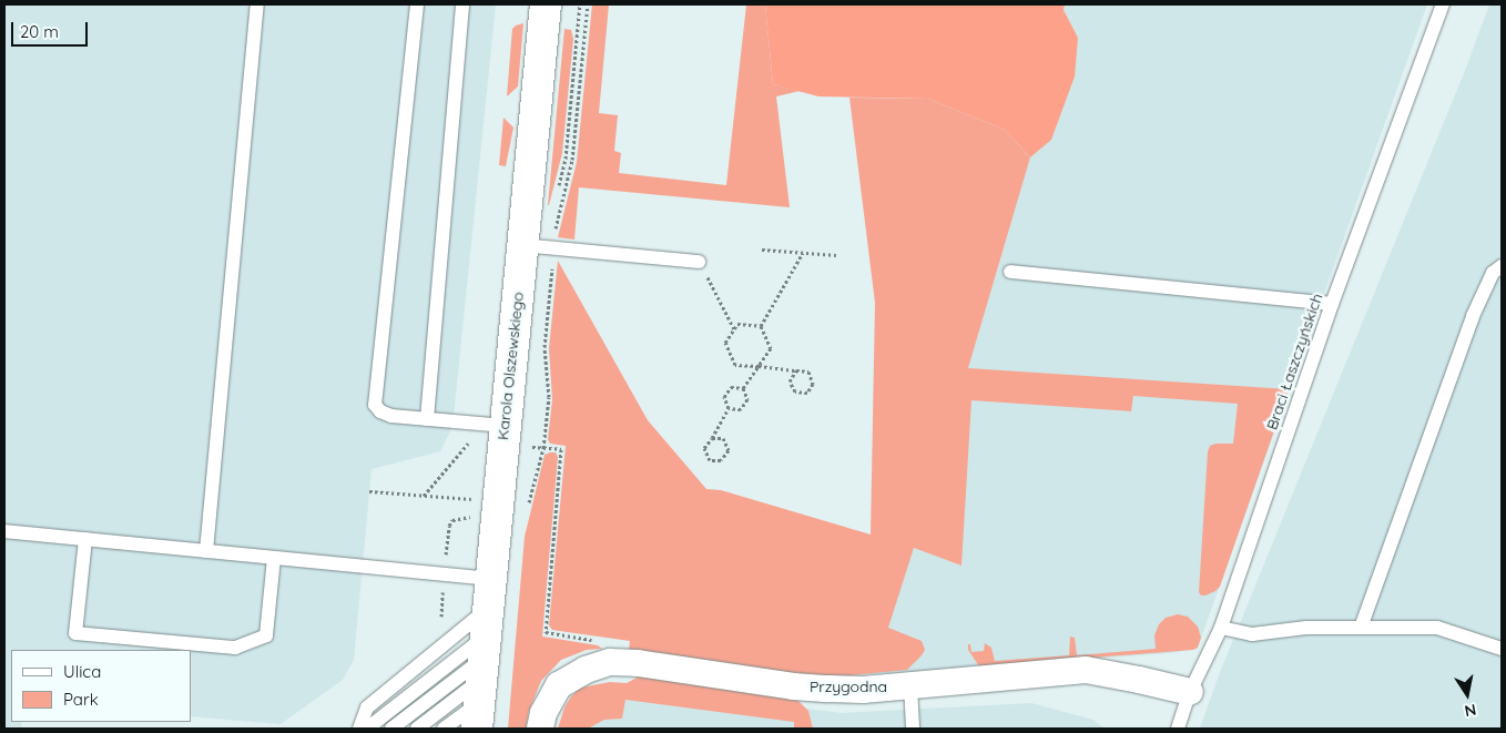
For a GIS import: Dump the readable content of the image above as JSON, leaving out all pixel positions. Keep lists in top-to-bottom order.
{
  "streets": {
    "street": ["Karola Olszewskiego", "Przygodna"],
    "lane": ["Braci Łaszczyńskich"]
  },
  "crossings": [
    ["Braci Łaszczyńskich", "Przygodna"]
  ],
  "legend": ["Ulica", "Park"],
  "scale_bar": "20 m",
  "north": "bottom"
}
